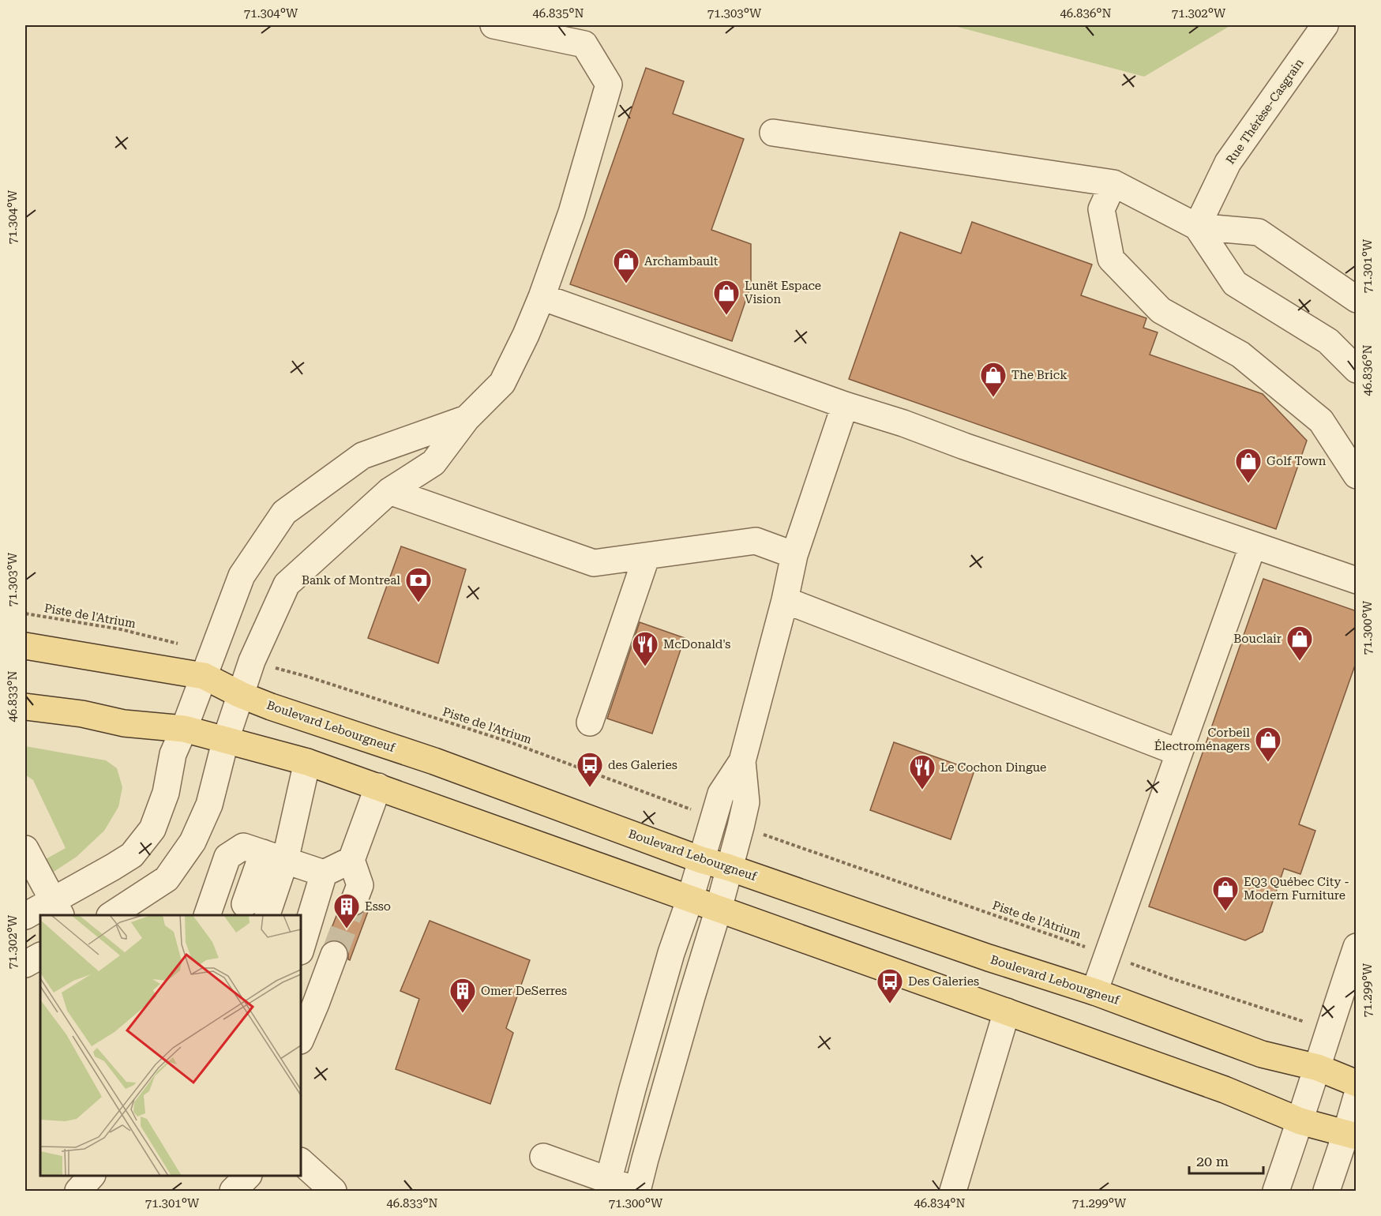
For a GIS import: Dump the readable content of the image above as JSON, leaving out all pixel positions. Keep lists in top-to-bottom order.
{
  "streets": {
    "main road": ["Boulevard Lebourgneuf"],
    "street": ["Rue Thérèse-Casgrain"],
    "path": ["Piste de l'Atrium"]
  },
  "places": {
    "shop": [
      "Archambault",
      "Lunët Espace Vision",
      "The Brick",
      "Golf Town",
      "Bouclair",
      "Corbeil Électroménagers",
      "EQ3 Québec City - Modern Furniture"
    ],
    "bank": ["Bank of Montreal"],
    "restaurant": ["McDonald's", "Le Cochon Dingue"],
    "bus stop": ["des Galeries", "Des Galeries"],
    "building": ["Esso", "Omer DeSerres"]
  },
  "scale_bar": "20 m",
  "coordinates": [
    "71.304°W",
    "46.835°N",
    "71.303°W",
    "46.836°N",
    "71.302°W",
    "71.301°W",
    "71.300°W",
    "46.833°N",
    "71.299°W",
    "46.834°N"
  ]
}
